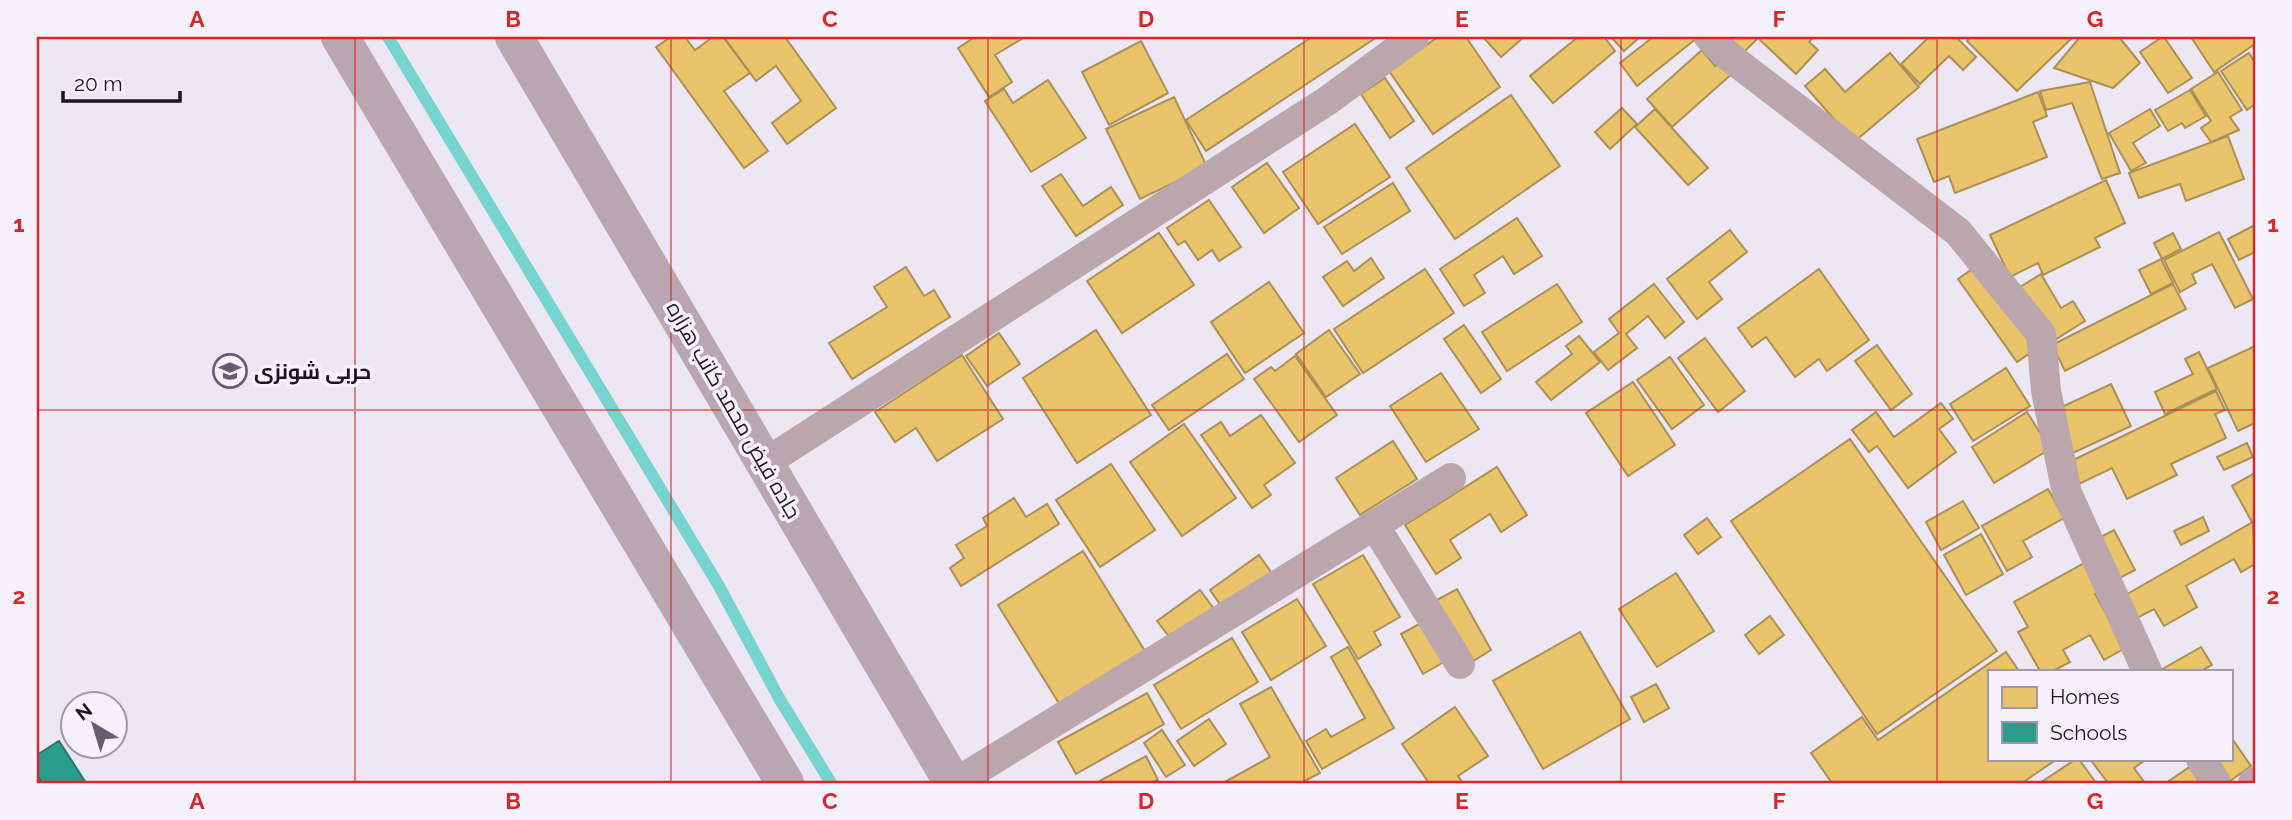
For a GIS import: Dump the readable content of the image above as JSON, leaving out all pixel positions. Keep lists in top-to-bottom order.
{
  "streets": {
    "main road": ["جاده فیض محمد کاتب هزاره"]
  },
  "places": {
    "school or university": ["حربی شونزی"]
  },
  "legend": ["Homes", "Schools"],
  "scale_bar": "20 m",
  "north": "top left",
  "grid": {
    "columns": [
      "A",
      "B",
      "C",
      "D",
      "E",
      "F",
      "G"
    ],
    "rows": ["1", "2"]
  }
}
